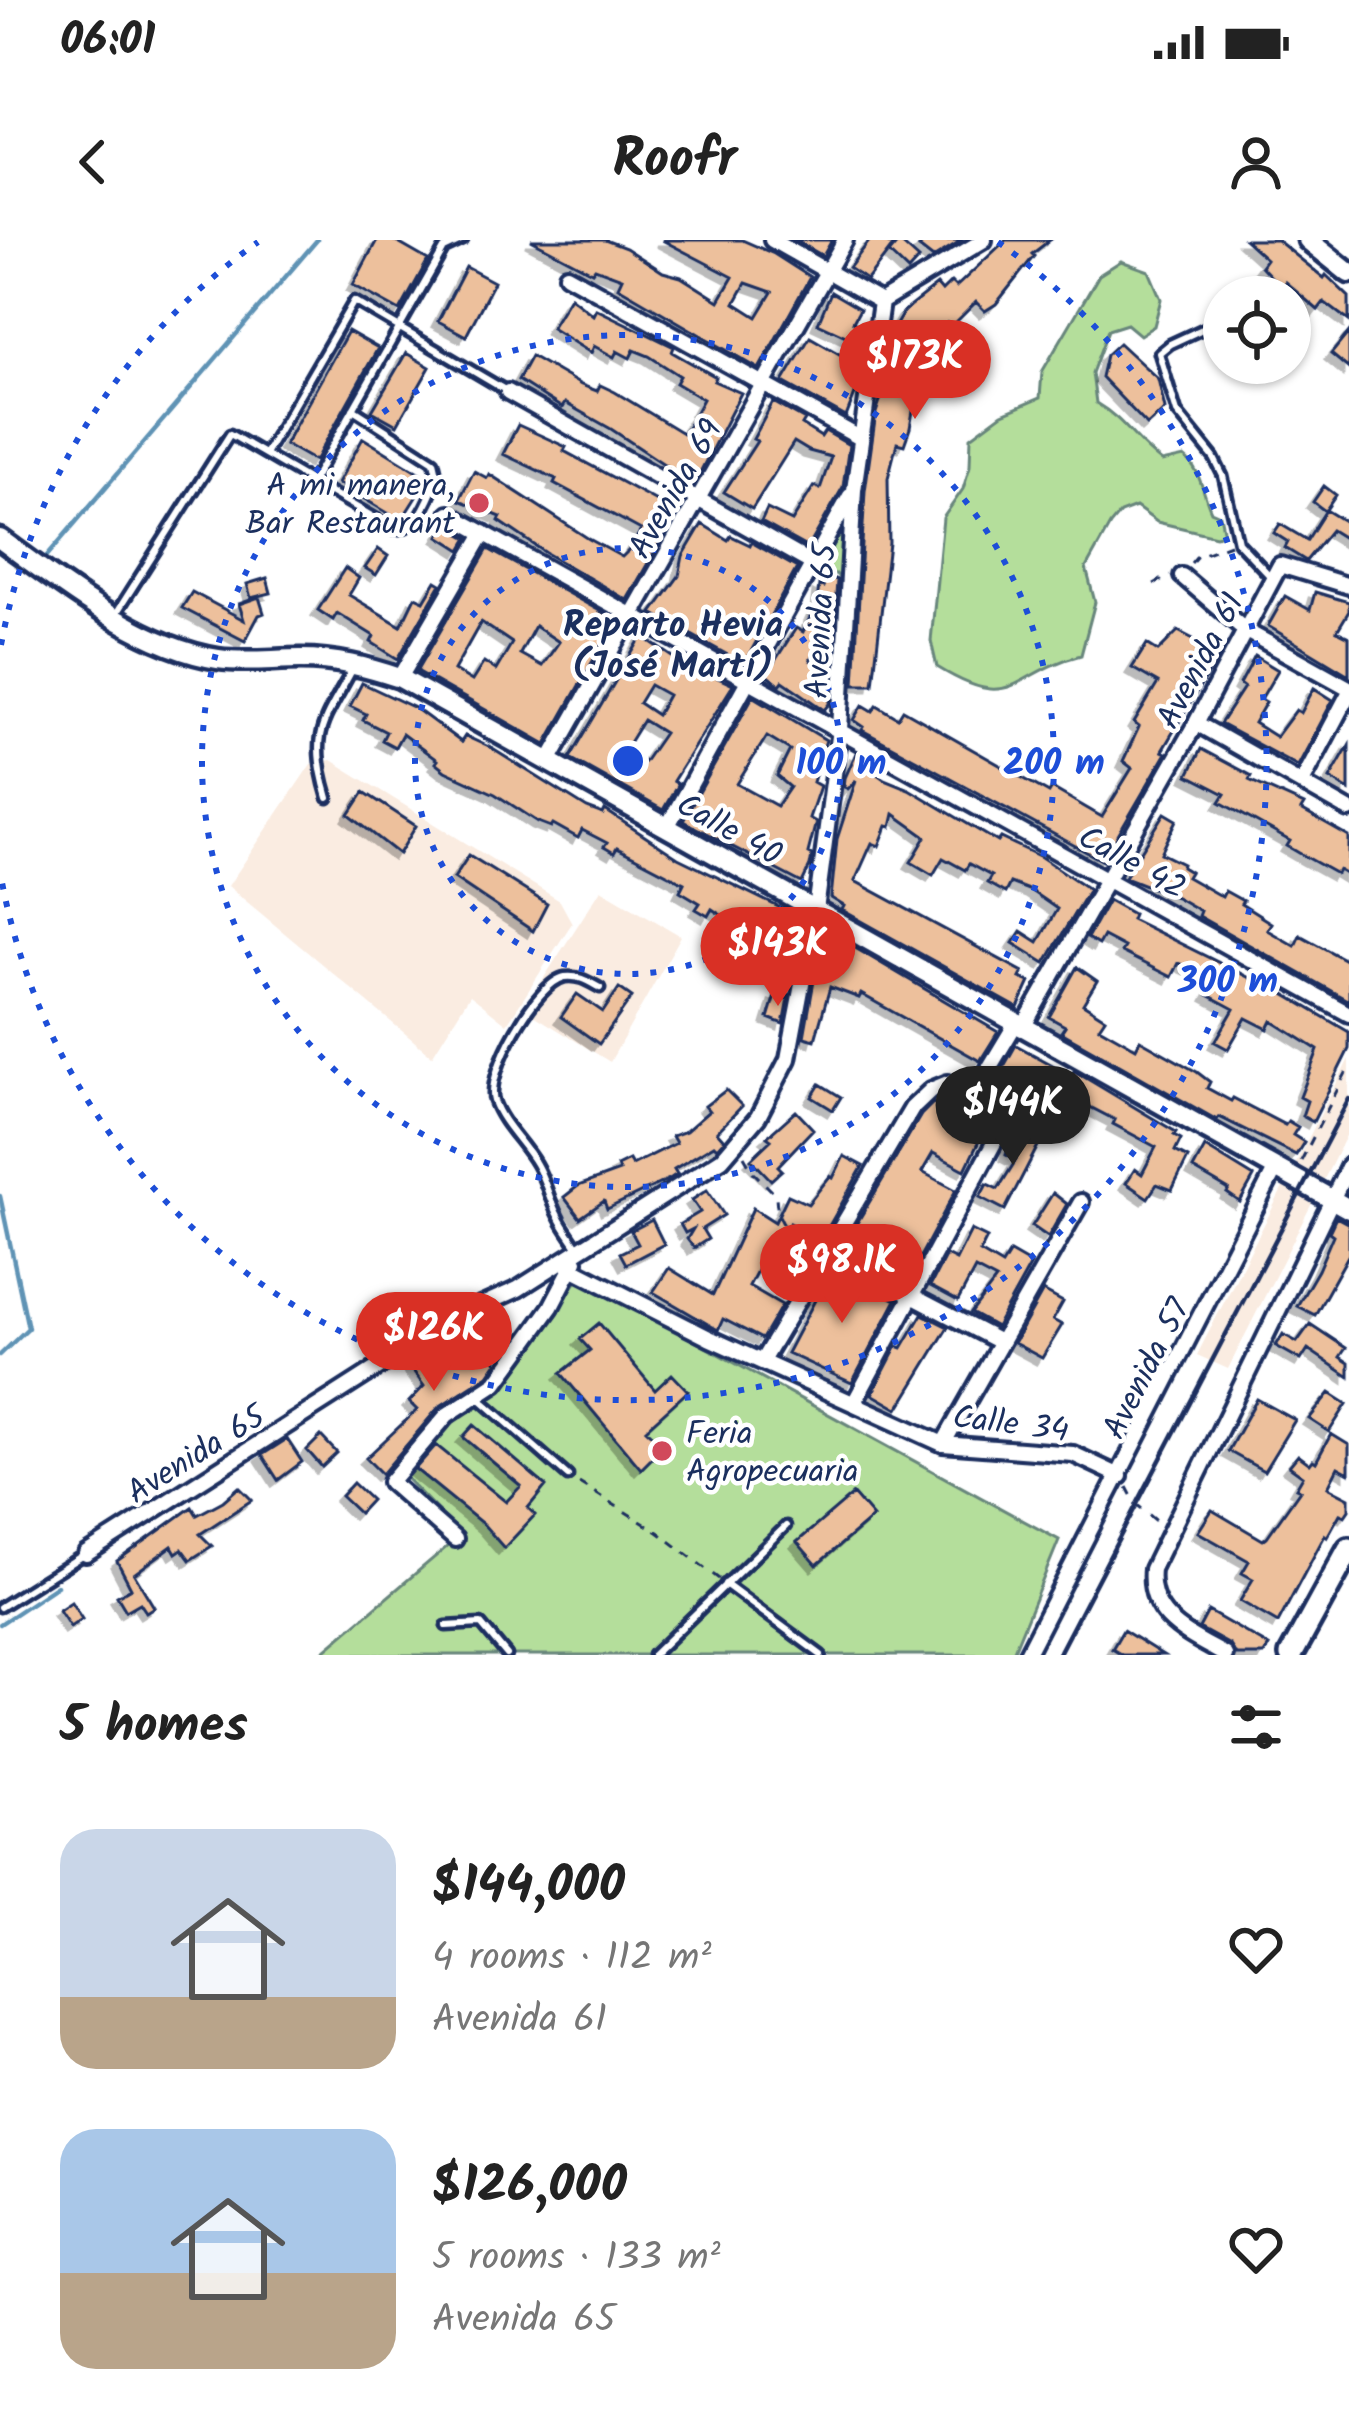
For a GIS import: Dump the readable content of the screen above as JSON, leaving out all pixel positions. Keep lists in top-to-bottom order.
{
  "streets": {
    "main road": ["Calle 40"],
    "street": [
      "Avenida 69",
      "Avenida 65",
      "Avenida 61",
      "Calle 42",
      "Avenida 57",
      "Calle 34"
    ]
  },
  "crossings": [
    ["Avenida 69", "Calle 40"],
    ["Avenida 69", "Calle 42"],
    ["Avenida 65", "Calle 40"],
    ["Avenida 65", "Calle 42"],
    ["Avenida 65", "Calle 34"],
    ["Avenida 61", "Calle 40"],
    ["Avenida 61", "Calle 42"],
    ["Calle 40", "Avenida 57"],
    ["Avenida 57", "Calle 34"]
  ],
  "districts": ["Reparto Hevia (José Martí)"],
  "places": ["A mi manera, Bar Restaurant", "Feria Agropecuaria"],
  "page": {
    "status": "06:01",
    "header": "Roofr",
    "price": [
      "$173K",
      "$143K",
      "$144K",
      "$98.1K",
      "$126K"
    ],
    "heading": "5 homes",
    "list": [
      {
        "name": "$144,000",
        "note": "4 rooms · 112 m² · Avenida 61"
      },
      {
        "name": "$126,000",
        "note": "5 rooms · 133 m² · Avenida 65"
      }
    ]
  },
  "rings": ["100 m", "200 m", "300 m"]
}
